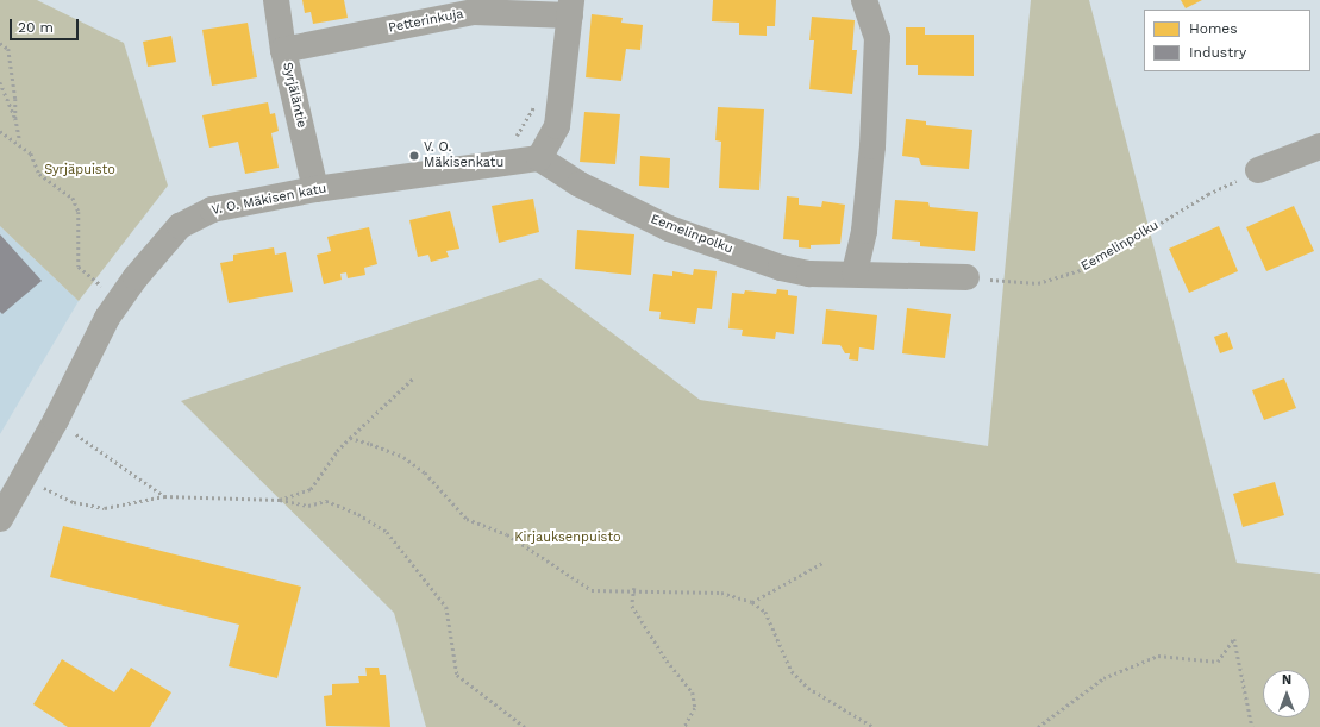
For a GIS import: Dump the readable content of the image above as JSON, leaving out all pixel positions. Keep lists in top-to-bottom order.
{
  "streets": {
    "street": [
      "Petterinkuja",
      "Syrjäläntie",
      "V. O. Mäkisen katu",
      "Eemelinpolku"
    ]
  },
  "crossings": [
    ["Petterinkuja", "Syrjäläntie"],
    ["Syrjäläntie", "V. O. Mäkisen katu"],
    ["V. O. Mäkisen katu", "Eemelinpolku"]
  ],
  "parks": ["Syrjäpuisto", "Kirjauksenpuisto"],
  "places": ["V. O. Mäkisenkatu"],
  "legend": ["Homes", "Industry"],
  "scale_bar": "20 m",
  "north": "top"
}
